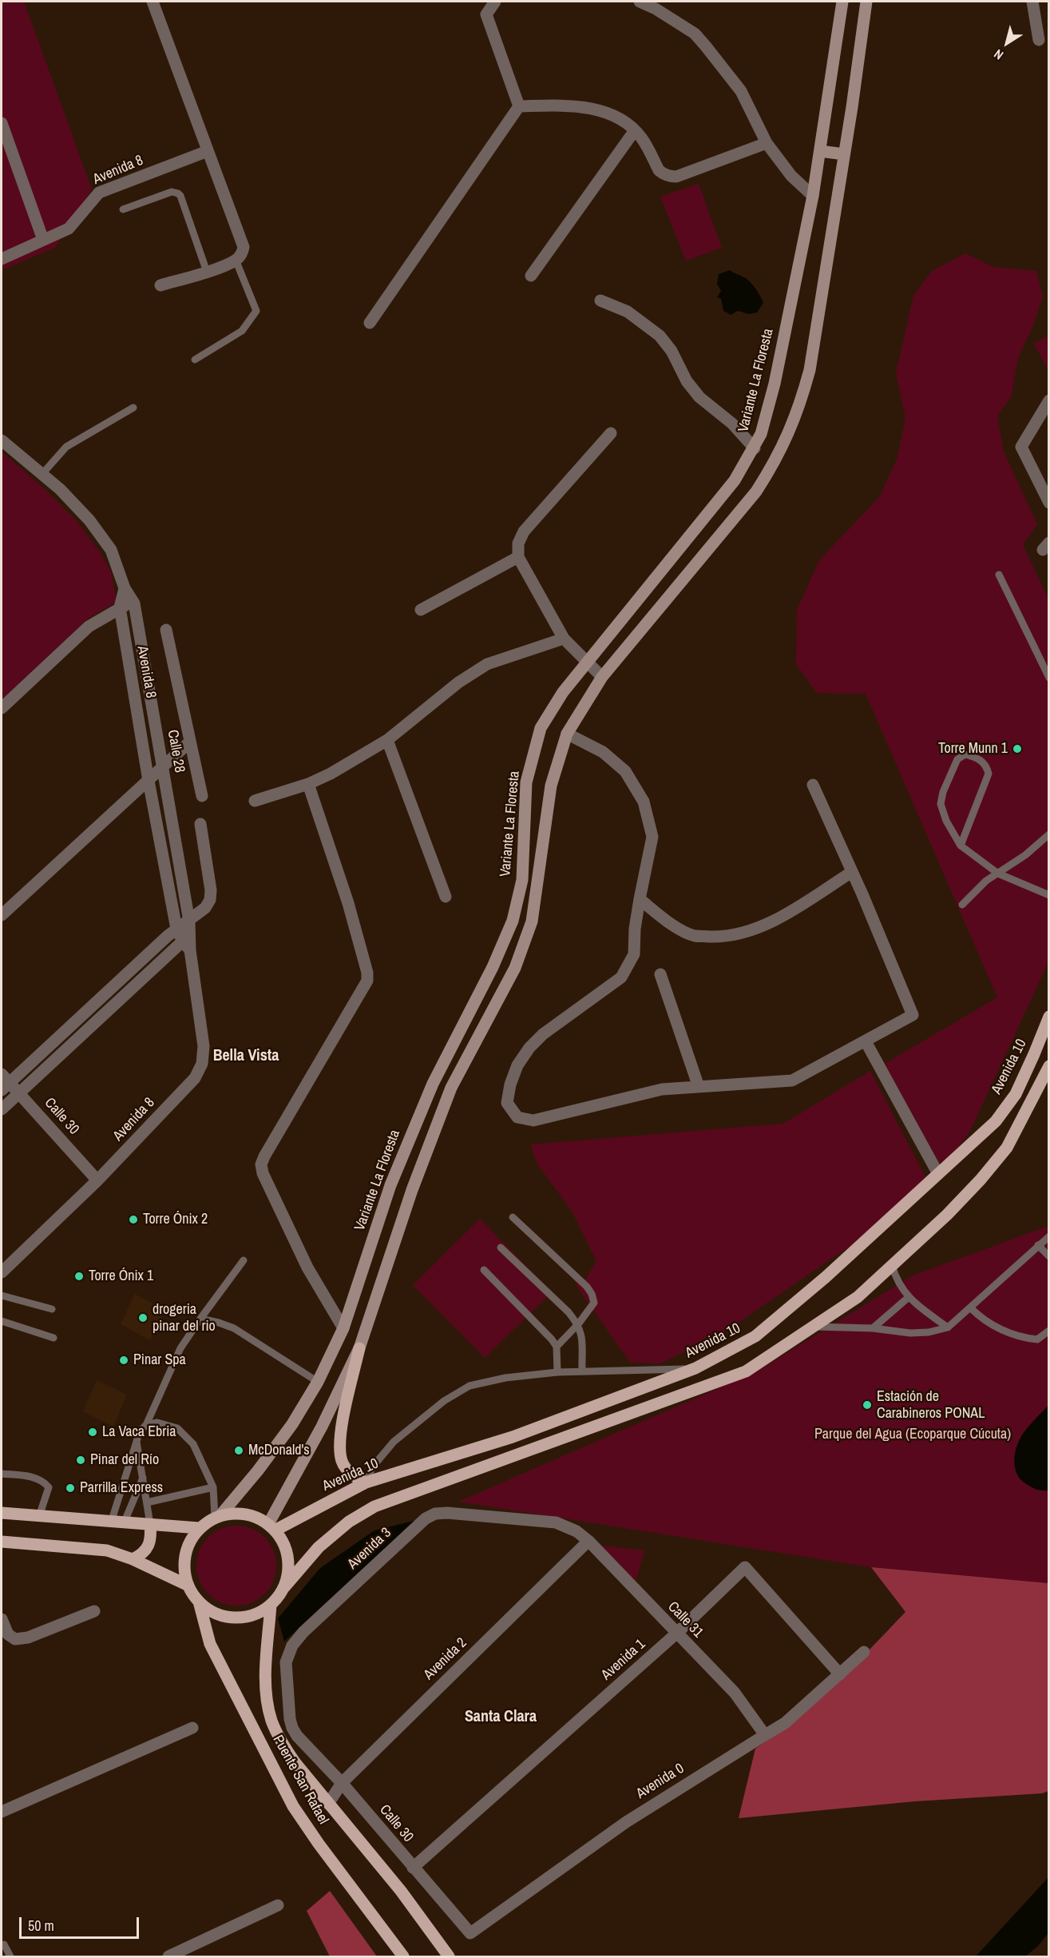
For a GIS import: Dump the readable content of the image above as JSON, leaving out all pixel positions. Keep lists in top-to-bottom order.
{
  "streets": {
    "main road": ["Variante La Floresta", "Avenida 10", "Puente San Rafael"],
    "street": [
      "Avenida 8",
      "Calle 28",
      "Calle 30",
      "Avenida 3",
      "Calle 31",
      "Avenida 2",
      "Avenida 1",
      "Avenida 0"
    ]
  },
  "crossings": [
    ["Avenida 8", "Calle 28"],
    ["Avenida 8", "Calle 30"],
    ["Variante La Floresta", "Avenida 10"],
    ["Variante La Floresta", "Puente San Rafael"],
    ["Avenida 10", "Puente San Rafael"],
    ["Calle 30", "Avenida 3"],
    ["Calle 30", "Avenida 2"],
    ["Calle 30", "Avenida 1"],
    ["Calle 30", "Avenida 0"],
    ["Avenida 3", "Calle 31"],
    ["Calle 31", "Avenida 2"],
    ["Calle 31", "Avenida 1"],
    ["Calle 31", "Avenida 0"],
    ["Avenida 2", "Puente San Rafael"],
    ["Avenida 1", "Avenida 0"]
  ],
  "districts": ["Bella Vista", "Santa Clara"],
  "parks": ["Parque del Agua (Ecoparque Cúcuta)"],
  "places": [
    "Torre Munn 1",
    "Torre Ónix 2",
    "Torre Ónix 1",
    "drogeria pinar del rio",
    "Pinar Spa",
    "Estación de Carabineros PONAL",
    "La Vaca Ebria",
    "McDonald's",
    "Pinar del Río",
    "Parrilla Express"
  ],
  "scale_bar": "50 m",
  "north": "bottom left"
}
